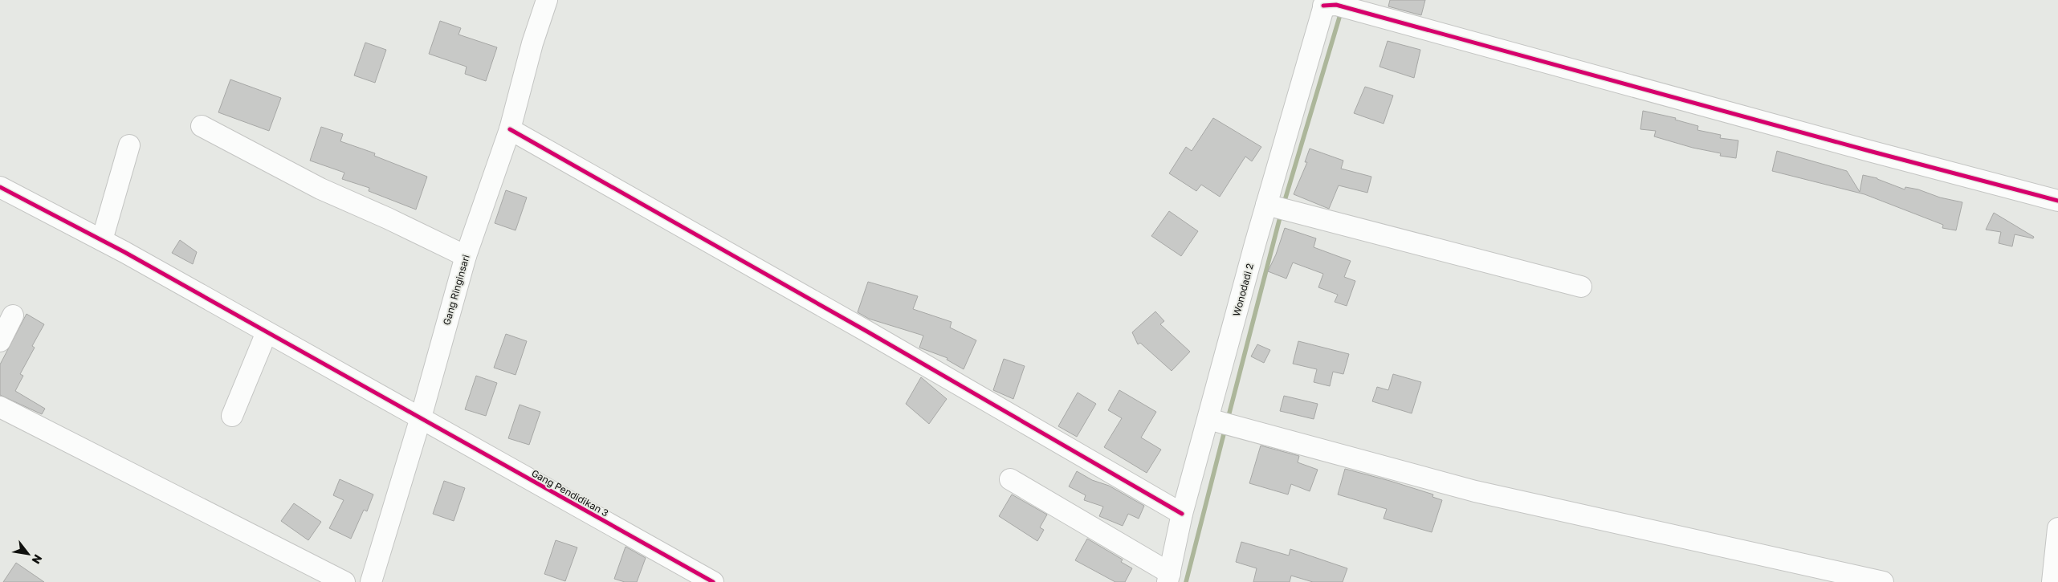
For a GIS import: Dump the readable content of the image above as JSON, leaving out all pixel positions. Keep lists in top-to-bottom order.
{
  "streets": {
    "street": ["Gang Ringinsari", "Wonodadi 2", "Gang Pendidikan 3"]
  },
  "crossings": [
    ["Gang Ringinsari", "Gang Pendidikan 3"]
  ],
  "north": "bottom right"
}
